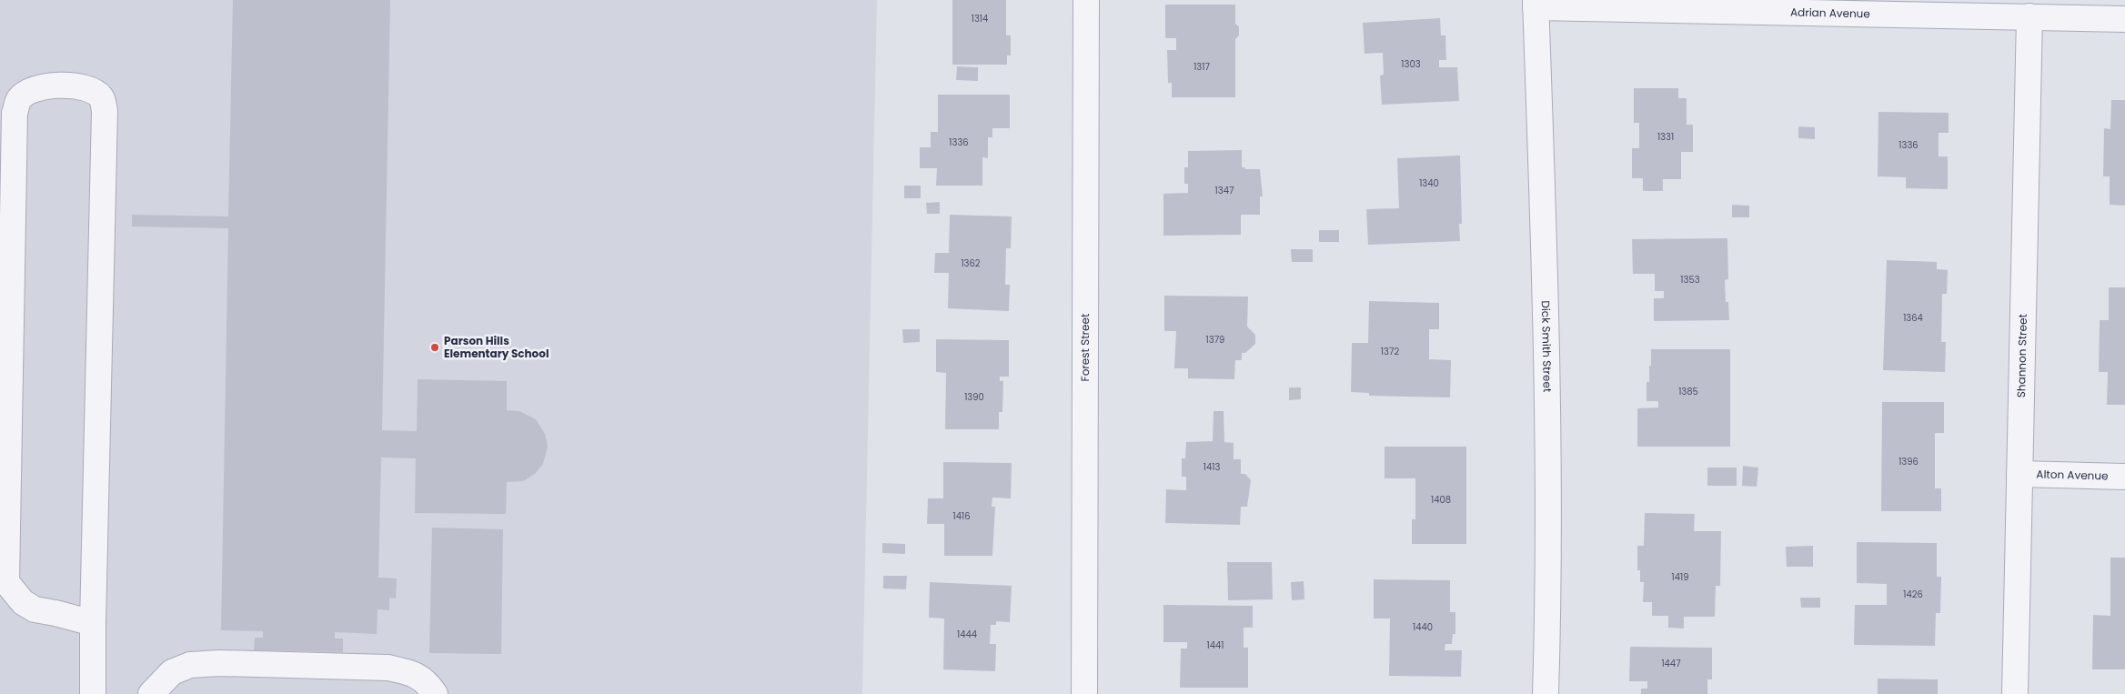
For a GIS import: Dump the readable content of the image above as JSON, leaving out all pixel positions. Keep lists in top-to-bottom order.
{
  "streets": {
    "street": [
      "Adrian Avenue",
      "Dick Smith Street",
      "Forest Street",
      "Shannon Street",
      "Alton Avenue"
    ]
  },
  "crossings": [
    ["Adrian Avenue", "Dick Smith Street"],
    ["Adrian Avenue", "Shannon Street"],
    ["Shannon Street", "Alton Avenue"]
  ],
  "places": ["Parson Hills Elementary School"],
  "house_numbers": [
    "1314",
    "1303",
    "1317",
    "1331",
    "1336",
    "1336",
    "1340",
    "1347",
    "1362",
    "1353",
    "1364",
    "1379",
    "1372",
    "1385",
    "1390",
    "1396",
    "1413",
    "1408",
    "1416",
    "1419",
    "1426",
    "1440",
    "1444",
    "1441",
    "1447"
  ]
}
